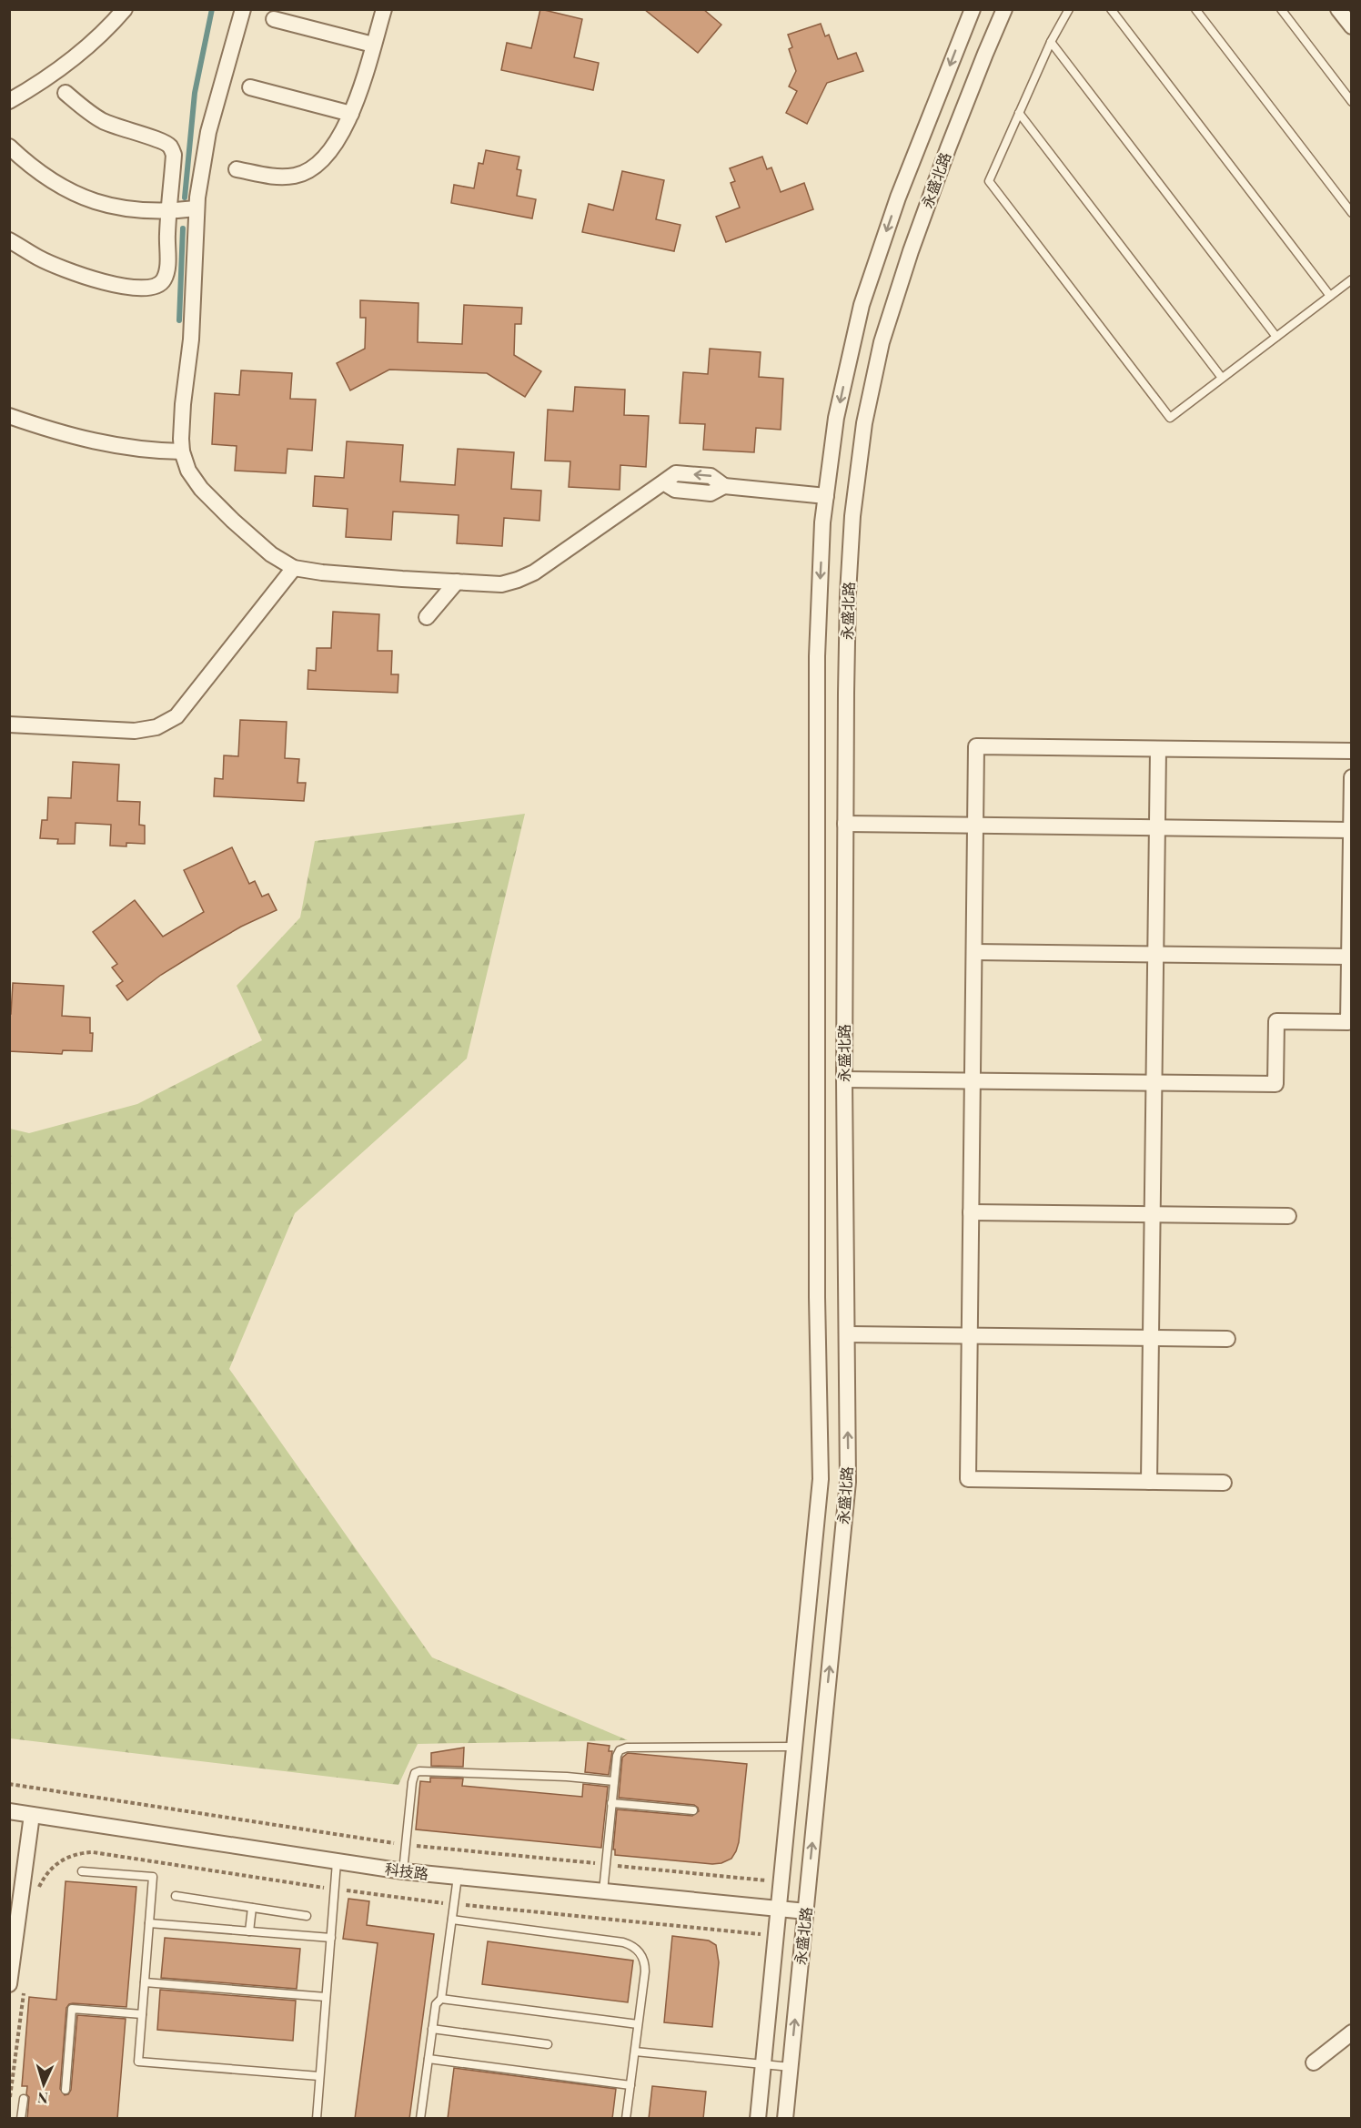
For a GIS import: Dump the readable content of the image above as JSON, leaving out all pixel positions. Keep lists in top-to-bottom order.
{
  "streets": {
    "street": ["永盛北路", "科技路"]
  },
  "crossings": [
    ["永盛北路", "科技路"]
  ],
  "north": "bottom"
}
